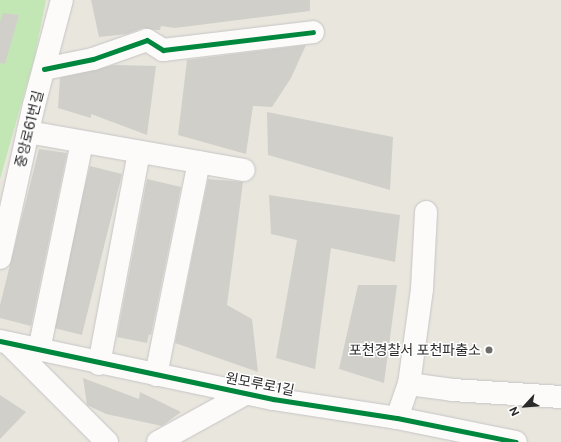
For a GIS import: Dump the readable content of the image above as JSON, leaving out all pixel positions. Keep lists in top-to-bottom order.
{
  "streets": {
    "street": ["중앙로61번길", "원모루로1길"]
  },
  "places": ["포천경찰서 포천파출소"],
  "north": "bottom left"
}
